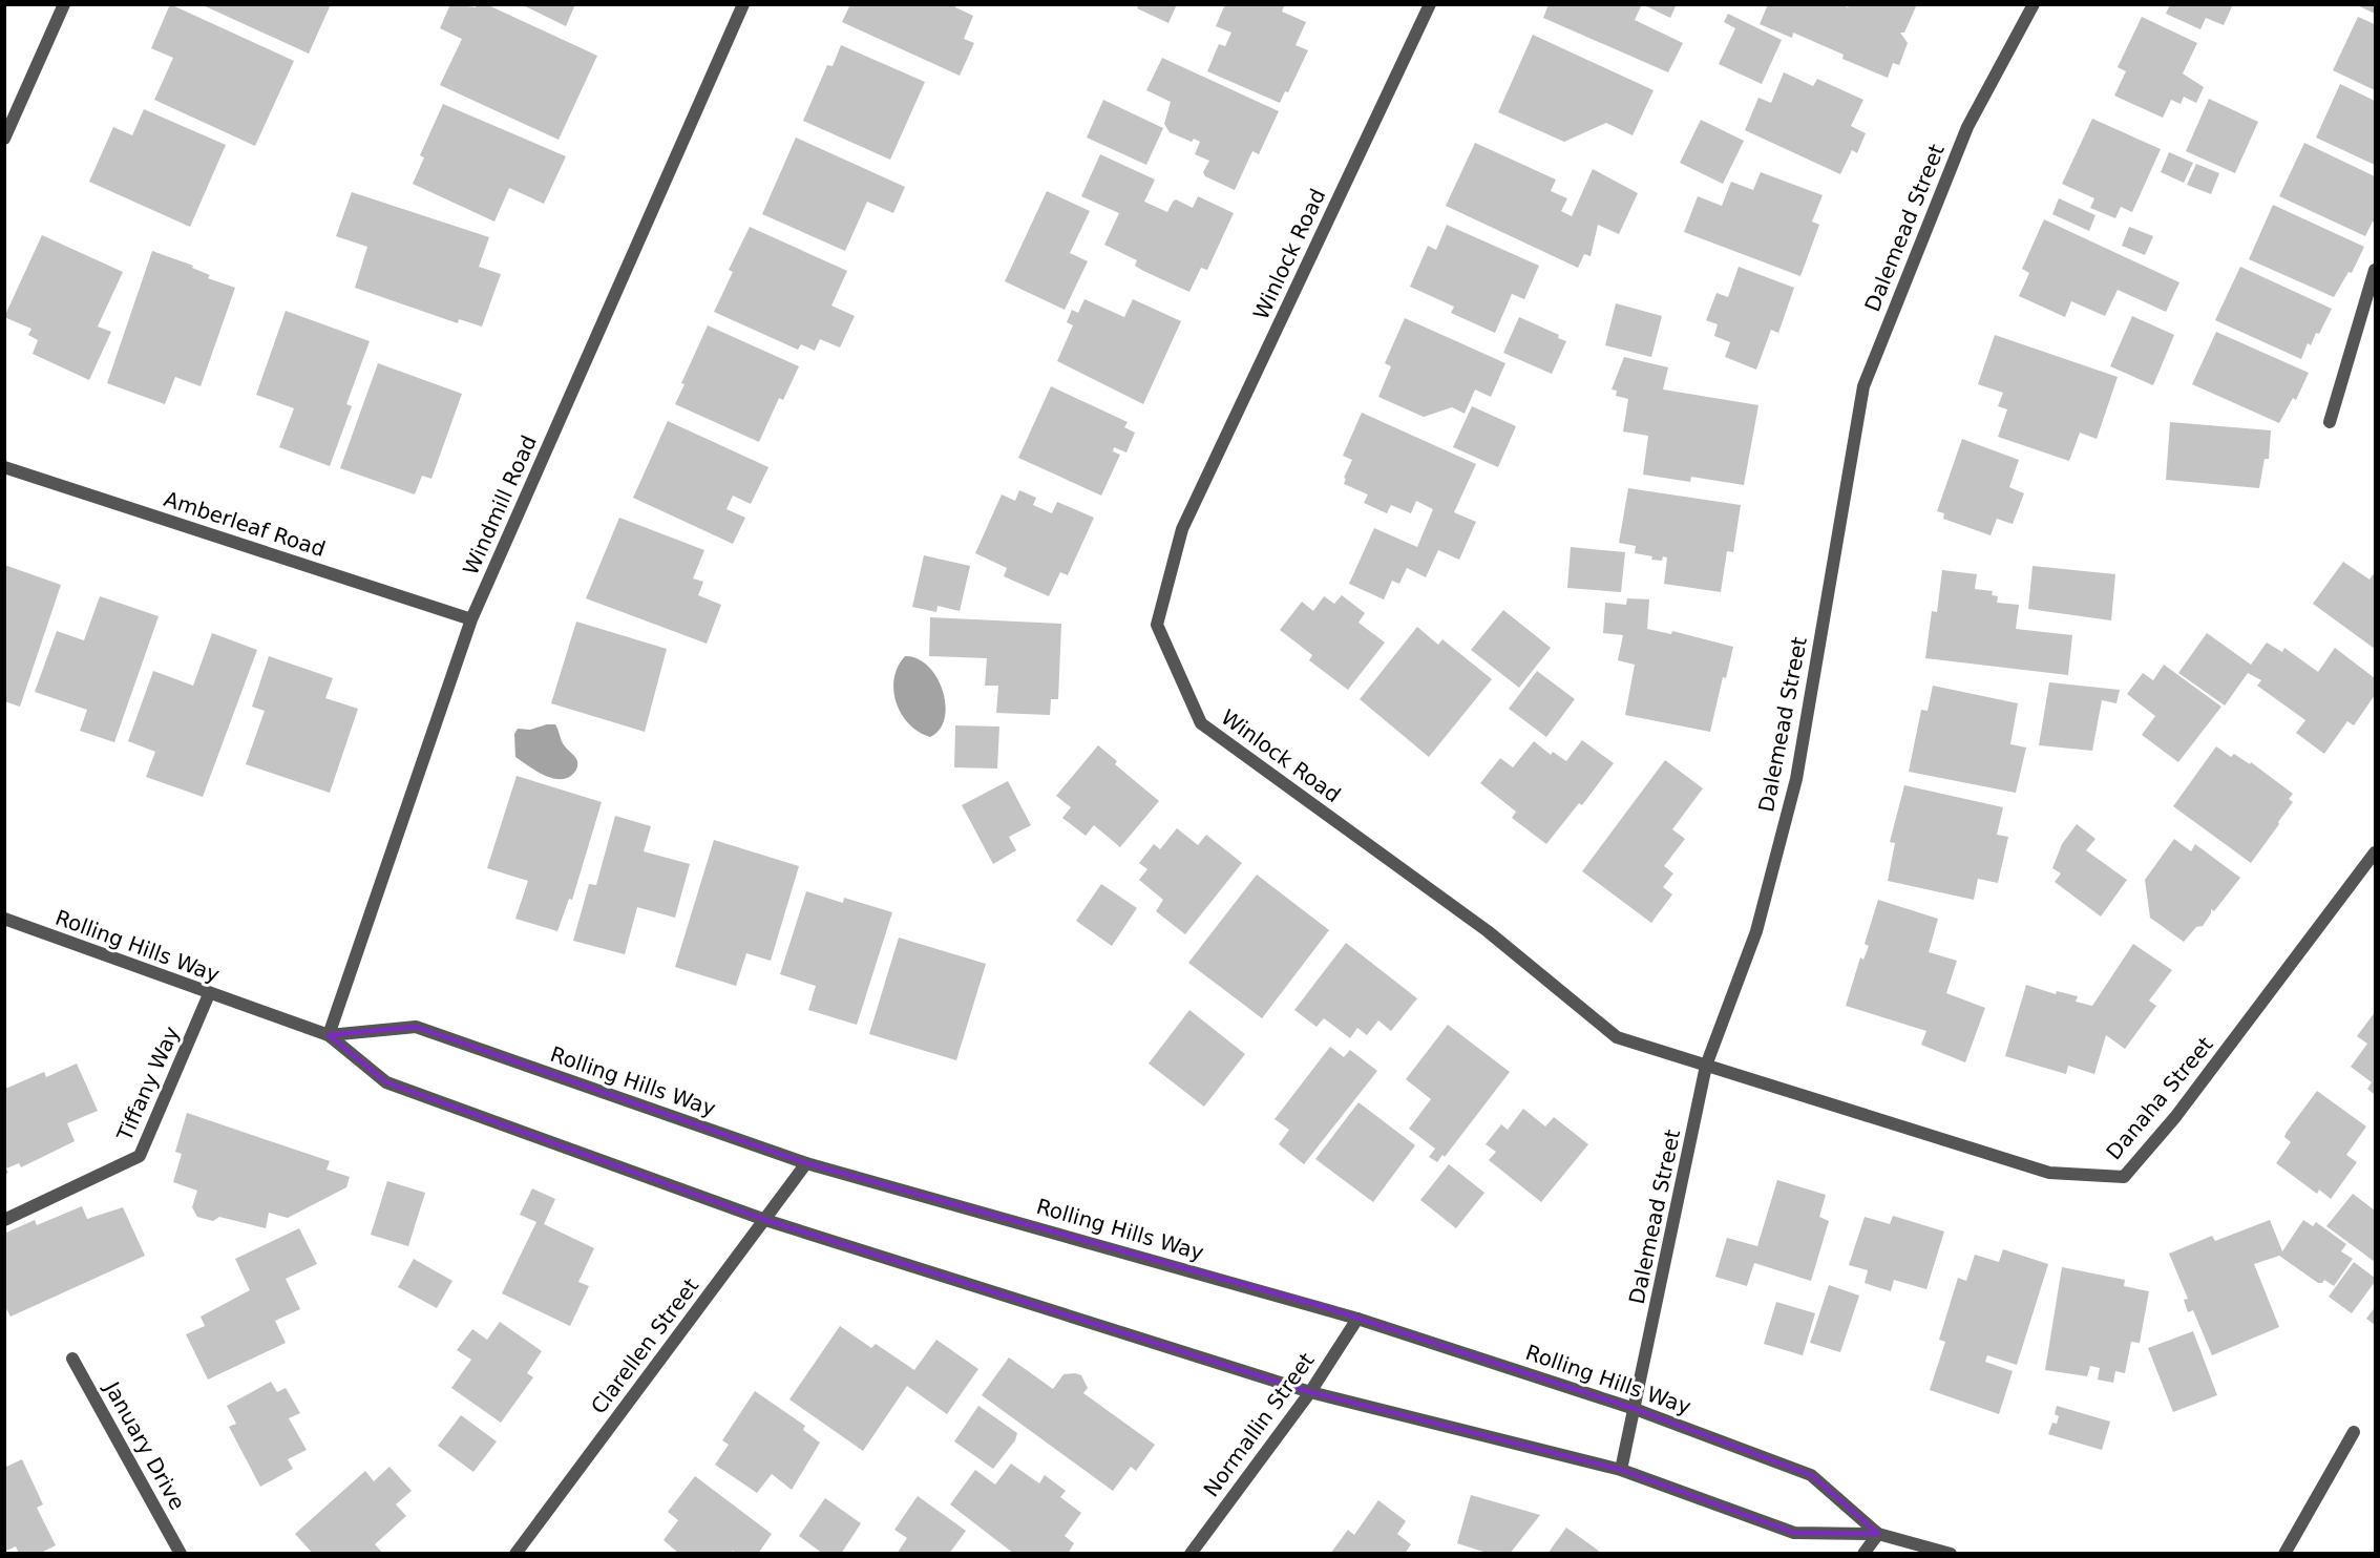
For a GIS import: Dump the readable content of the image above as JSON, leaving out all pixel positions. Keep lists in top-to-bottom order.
{
  "streets": {
    "street": [
      "Dalemead Street",
      "Winlock Road",
      "Windmill Road",
      "Amberleaf Road",
      "Rolling Hills Way",
      "Tiffany Way",
      "Danaha Street",
      "Clarellen Street",
      "Normallin Street",
      "January Drive"
    ]
  },
  "crossings": [
    ["Dalemead Street", "Winlock Road"],
    ["Dalemead Street", "Rolling Hills Way"],
    ["Dalemead Street", "Danaha Street"],
    ["Winlock Road", "Danaha Street"],
    ["Windmill Road", "Amberleaf Road"],
    ["Windmill Road", "Rolling Hills Way"],
    ["Rolling Hills Way", "Tiffany Way"],
    ["Rolling Hills Way", "Clarellen Street"],
    ["Rolling Hills Way", "Normallin Street"]
  ]
}
